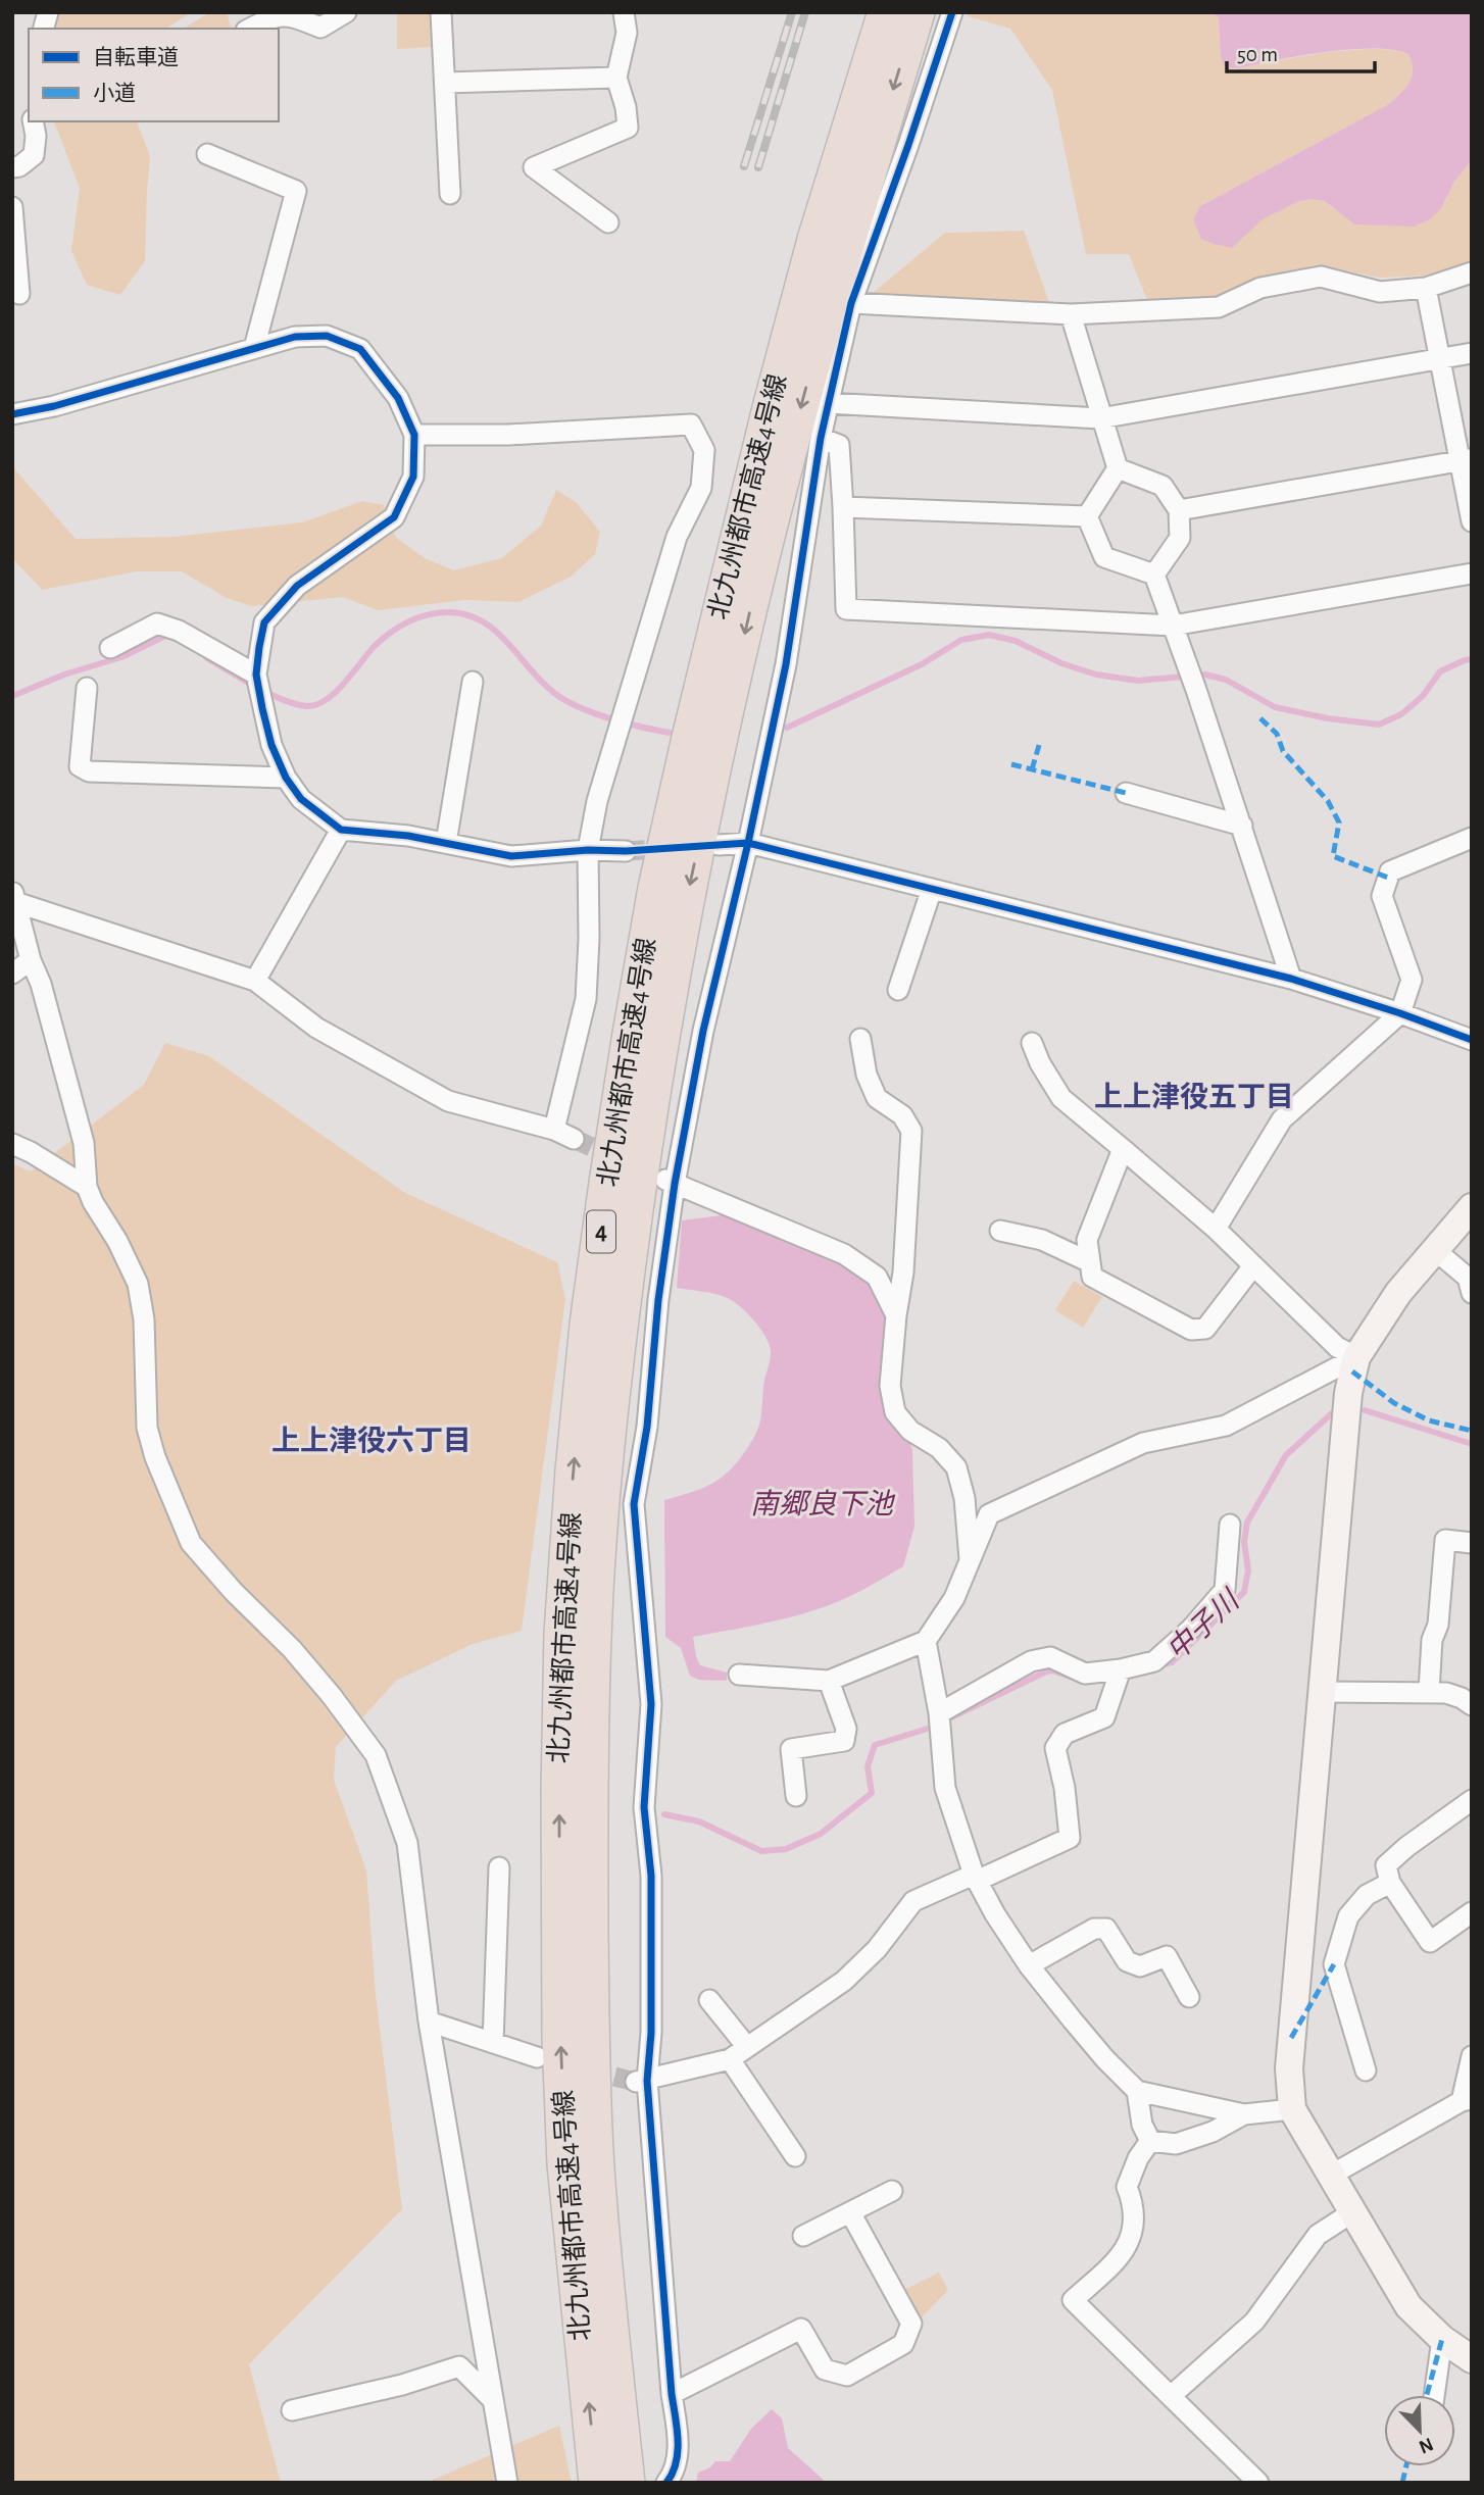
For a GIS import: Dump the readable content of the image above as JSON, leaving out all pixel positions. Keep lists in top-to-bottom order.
{
  "streets": {
    "highway": ["北九州都市高速4号線", "4"]
  },
  "districts": ["上上津役五丁目", "上上津役六丁目"],
  "water": ["南郷良下池", "中子川"],
  "legend": ["自転車道", "小道"],
  "scale_bar": "50 m",
  "north": "bottom right"
}
